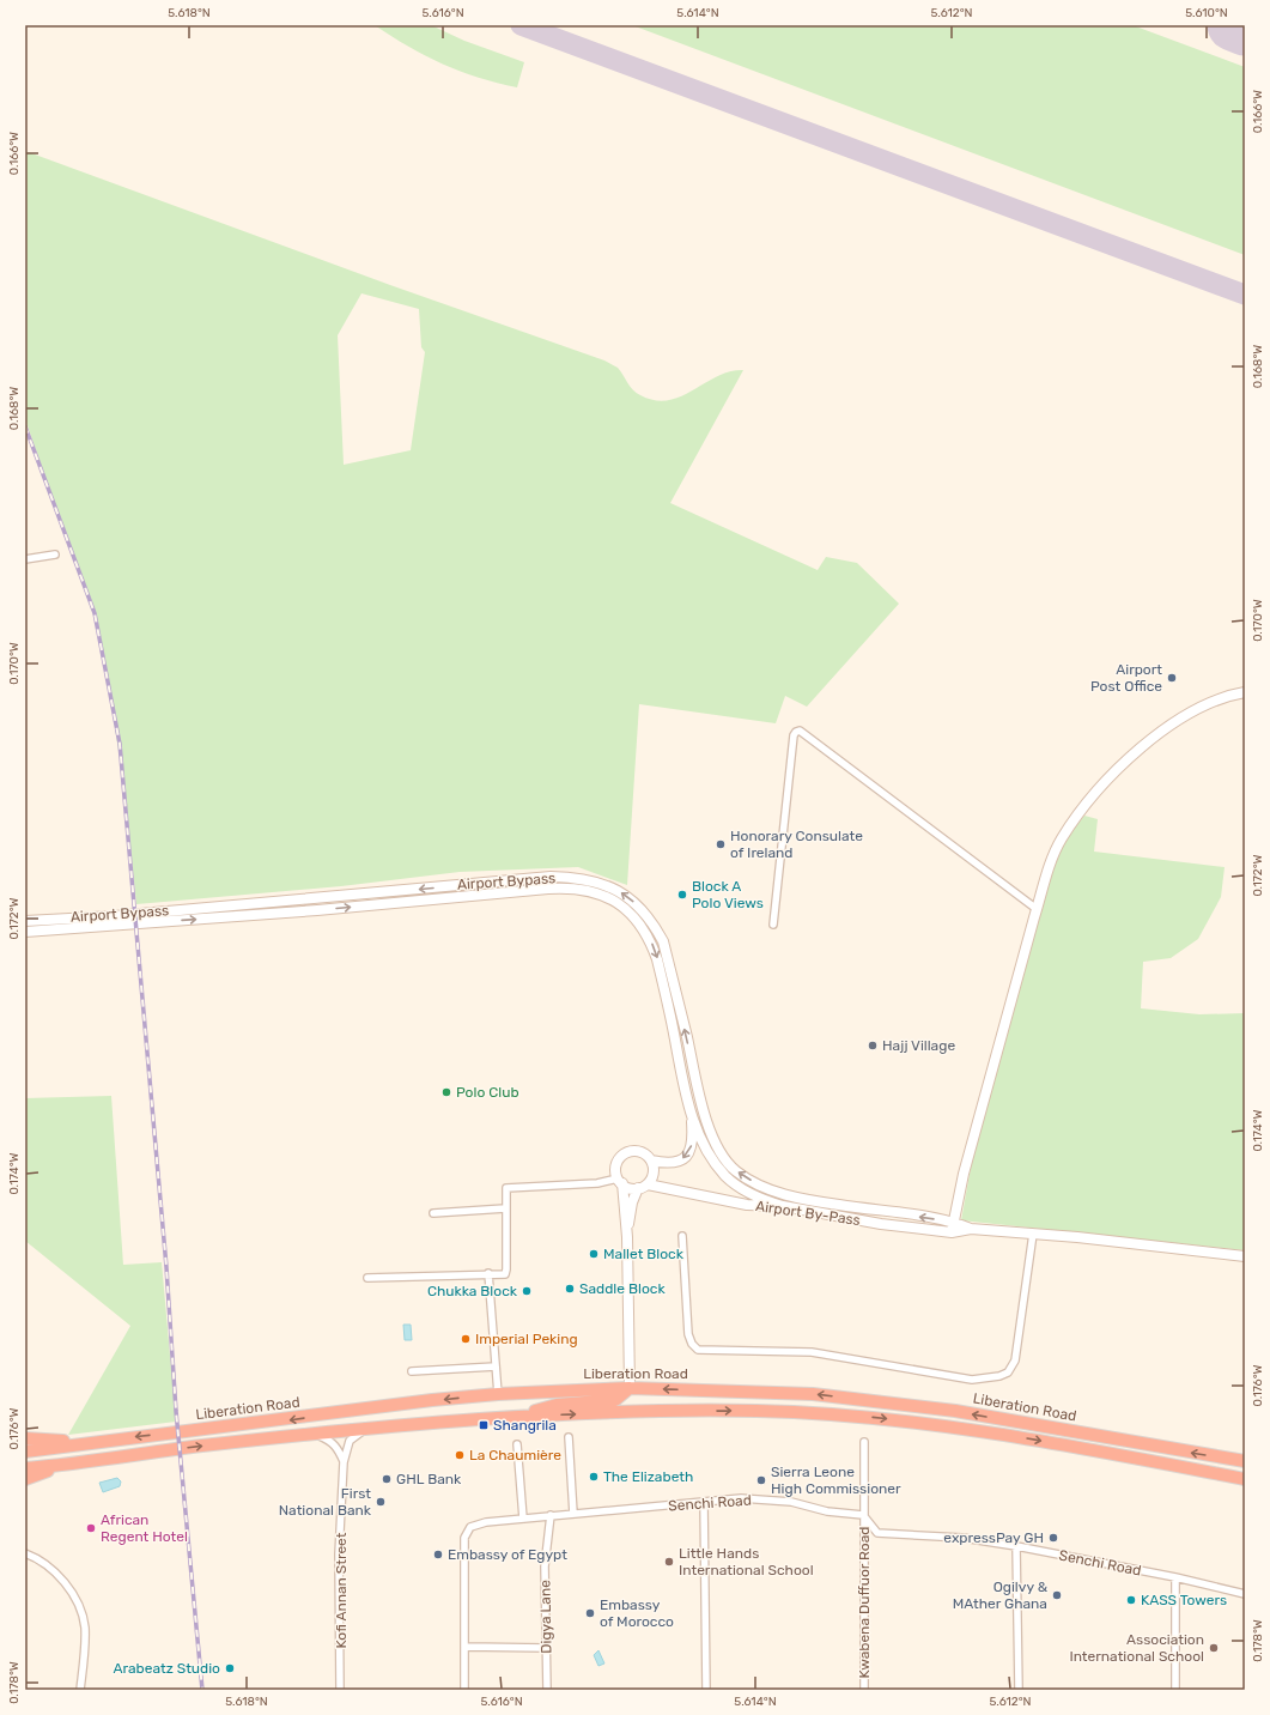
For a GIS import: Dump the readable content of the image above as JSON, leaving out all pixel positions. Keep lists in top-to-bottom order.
{
  "streets": {
    "highway": ["Liberation Road"],
    "main road": ["Airport Bypass", "Airport By-Pass"],
    "street": [
      "Senchi Road",
      "Kofi Annan Street",
      "Kwabena Duffuor Road",
      "Digya Lane"
    ]
  },
  "crossings": [
    ["Airport Bypass", "Airport By-Pass"],
    ["Liberation Road", "Kofi Annan Street"],
    ["Senchi Road", "Kwabena Duffuor Road"],
    ["Senchi Road", "Digya Lane"]
  ],
  "places": {
    "other": [
      "Airport Post Office",
      "Honorary Consulate of Ireland",
      "Block A Polo Views",
      "Hajj Village",
      "Polo Club",
      "Mallet Block",
      "Saddle Block",
      "Chukka Block",
      "Imperial Peking",
      "La Chaumière",
      "The Elizabeth",
      "GHL Bank",
      "Sierra Leone High Commissioner",
      "First National Bank",
      "African Regent Hotel",
      "expressPay GH",
      "Embassy of Egypt",
      "Little Hands International School",
      "Ogilvy & MAther Ghana",
      "KASS Towers",
      "Embassy of Morocco",
      "Association International School",
      "Arabeatz Studio"
    ],
    "transit": ["Shangrila"]
  },
  "coordinates": [
    "5.618°N",
    "5.616°N",
    "5.614°N",
    "5.612°N",
    "5.610°N",
    "0.166°W",
    "0.168°W",
    "0.170°W",
    "0.172°W",
    "0.174°W",
    "0.176°W",
    "0.178°W"
  ]
}
